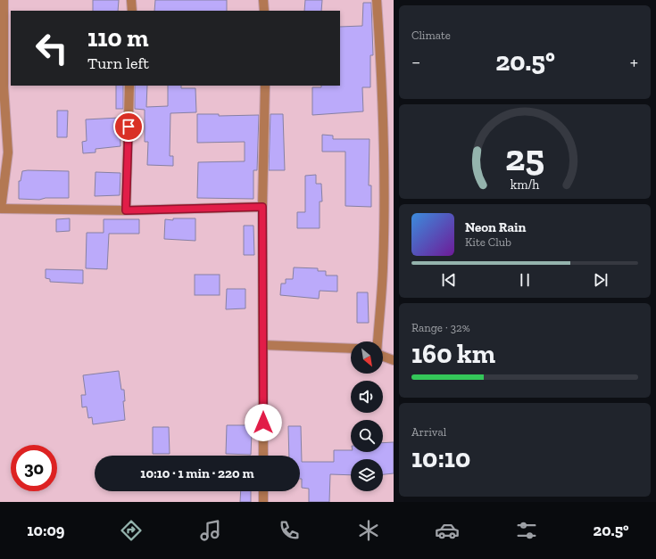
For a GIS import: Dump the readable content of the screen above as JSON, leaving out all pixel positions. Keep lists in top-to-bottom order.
{
  "north": "bottom right",
  "page": {
    "tile": [
      "Climate",
      ["Range · 32%", "160 km"],
      ["Arrival", "10:10"]
    ],
    "turn": ["110 m", "Turn left"],
    "heat": ["−", "20.5°", "+"],
    "song": ["Neon Rain", "Kite Club"],
    "limit": "30",
    "trip": "10:10 · 1 min · 220 m",
    "tabs": ["10:09", "20.5°"],
    "gauge": ["25", "km/h"]
  }
}
